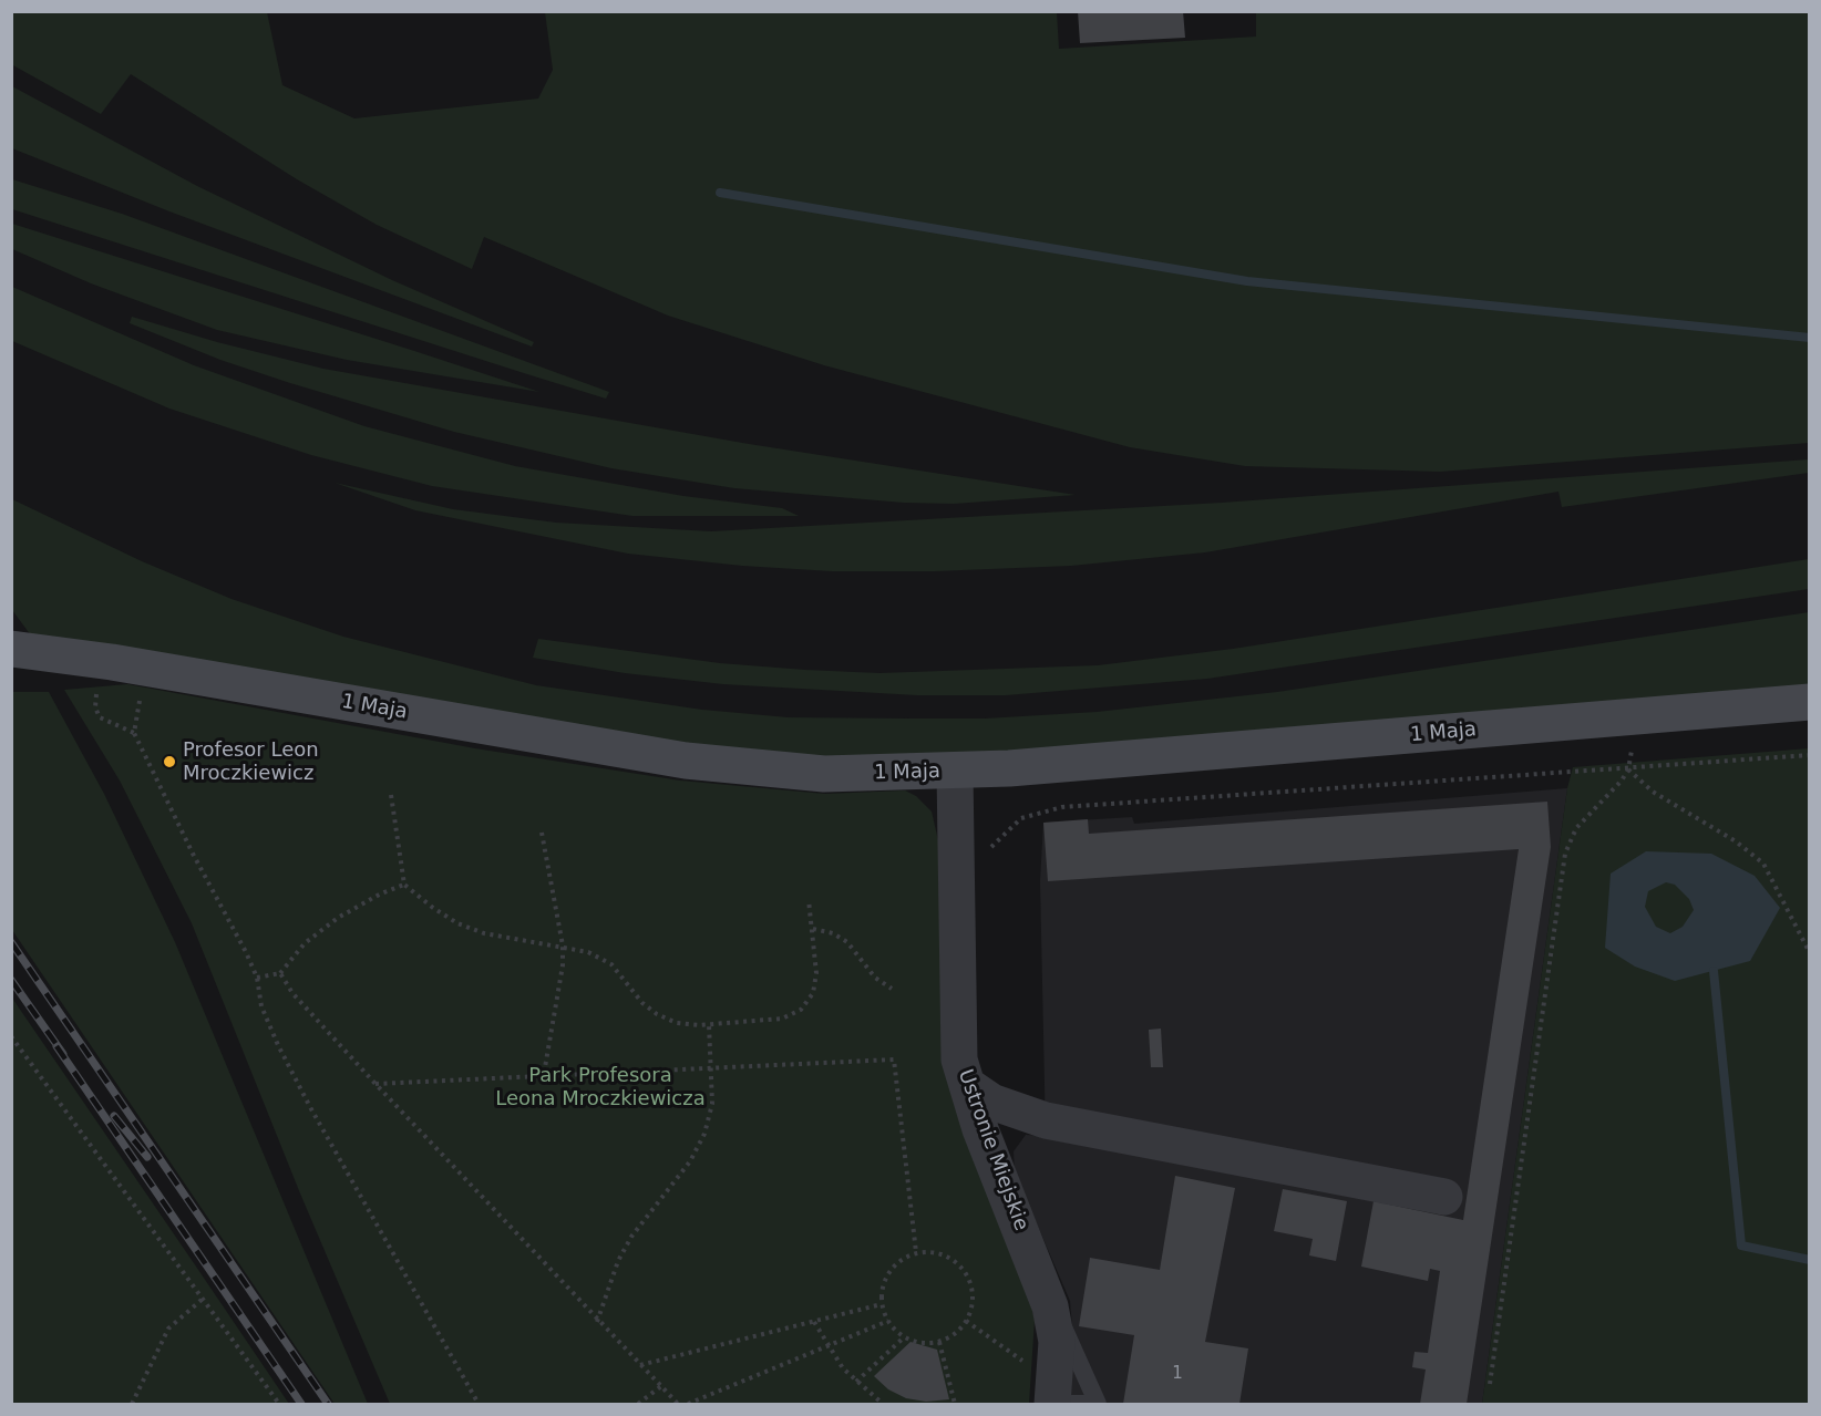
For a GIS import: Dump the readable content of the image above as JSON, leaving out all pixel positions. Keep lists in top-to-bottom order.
{
  "streets": {
    "street": ["1 Maja", "Ustronie Miejskie"]
  },
  "crossings": [
    ["1 Maja", "Ustronie Miejskie"]
  ],
  "parks": ["Park Profesora Leona Mroczkiewicza"],
  "places": ["Profesor Leon Mroczkiewicz"],
  "house_numbers": ["1"]
}
